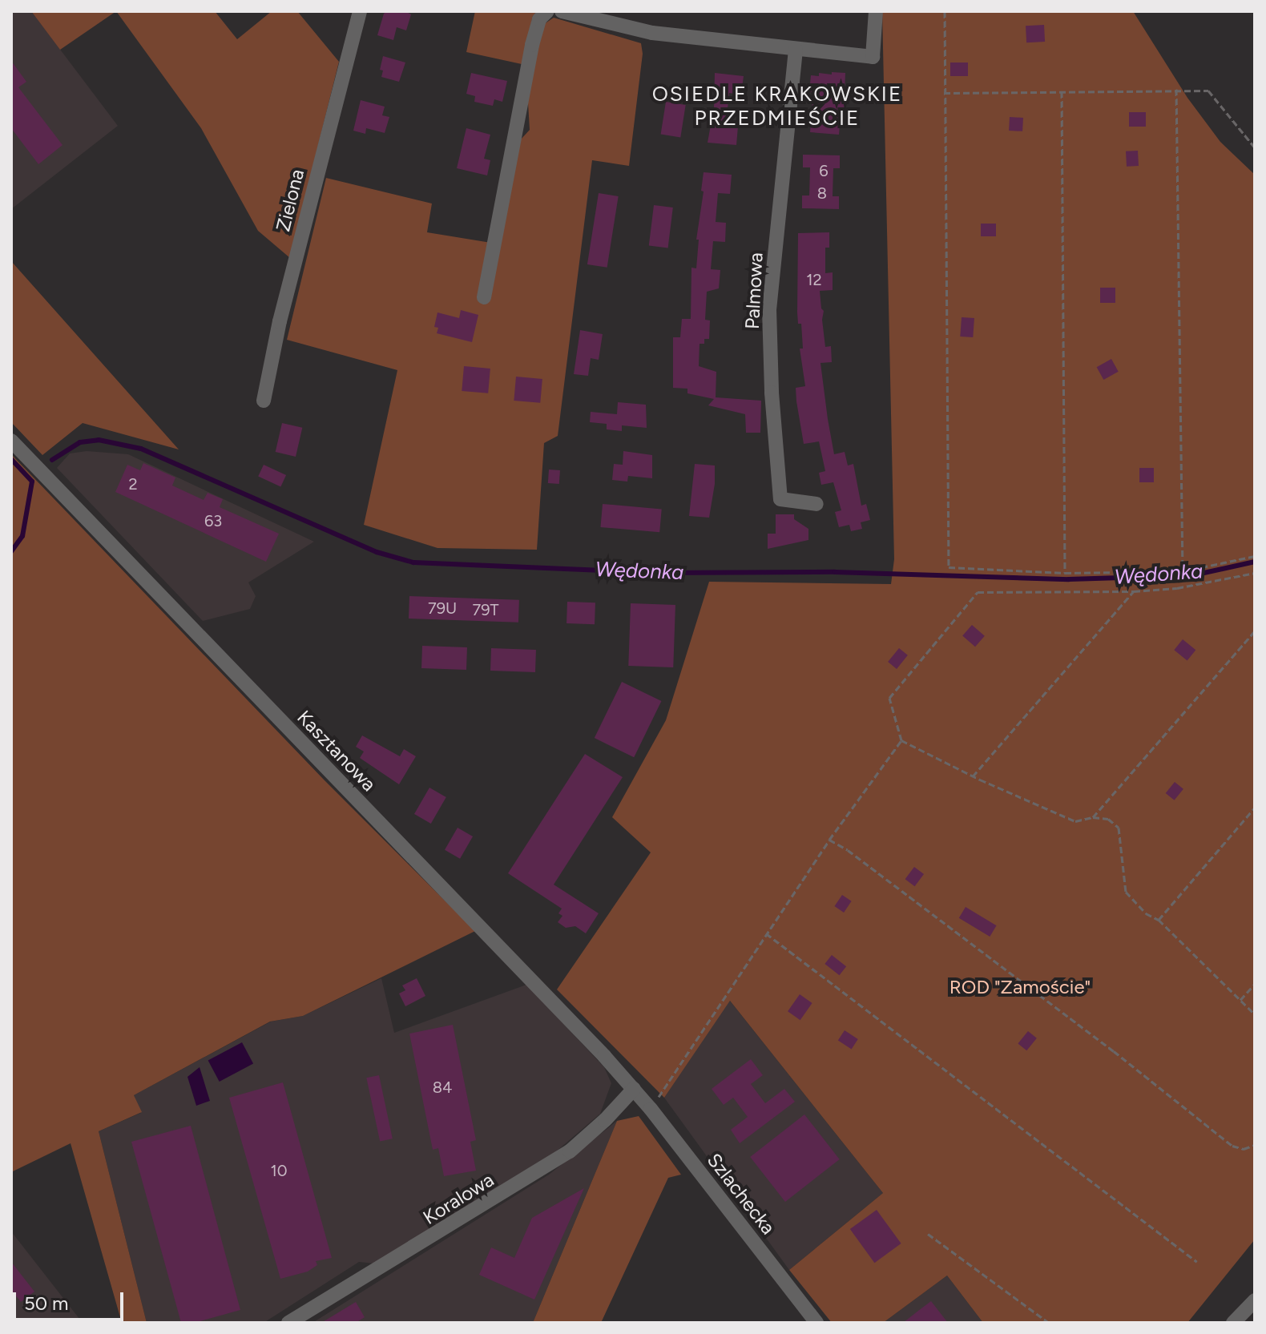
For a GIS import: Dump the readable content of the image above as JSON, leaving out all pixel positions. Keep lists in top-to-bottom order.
{
  "streets": {
    "street": [
      "Zielona",
      "Palmowa",
      "Kasztanowa",
      "Szlachecka",
      "Koralowa"
    ]
  },
  "crossings": [
    ["Kasztanowa", "Szlachecka"],
    ["Kasztanowa", "Koralowa"],
    ["Szlachecka", "Koralowa"]
  ],
  "districts": ["OSIEDLE KRAKOWSKIE PRZEDMIEŚCIE"],
  "water": ["Wędonka"],
  "parks": ["ROD \"Zamoście\""],
  "house_numbers": [
    "6",
    "8",
    "12",
    "2",
    "63",
    "79U",
    "79T",
    "84",
    "10"
  ],
  "scale_bar": "50 m"
}
